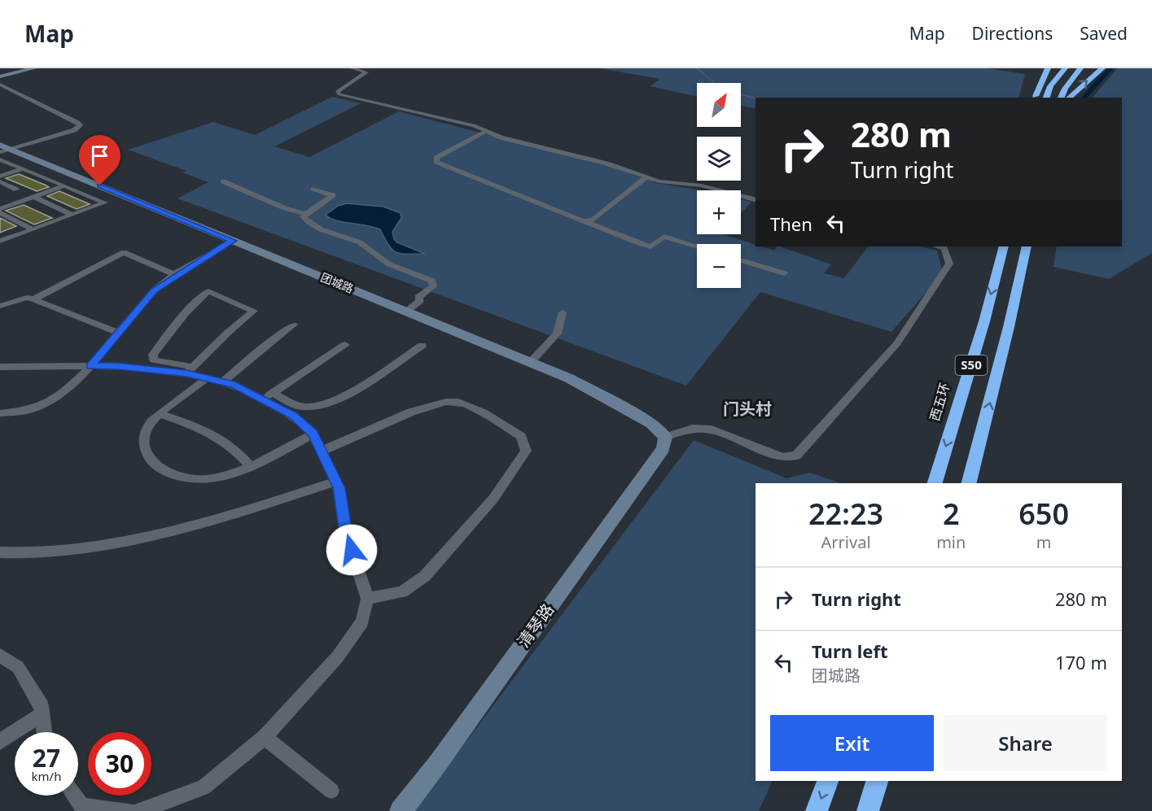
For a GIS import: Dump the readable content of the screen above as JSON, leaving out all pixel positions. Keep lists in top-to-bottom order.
{
  "streets": {
    "highway": ["S50", "西五环"],
    "street": ["团城路", "清琴路"]
  },
  "crossings": [
    ["团城路", "清琴路"]
  ],
  "districts": ["门头村"],
  "north": "top right",
  "page": {
    "header": "Map",
    "nav": ["Map", "Directions", "Saved"],
    "map_buttons": ["+", "−"],
    "turn": ["280 m", "Turn right"],
    "then": "Then",
    "eta": [
      "22:23",
      "Arrival",
      "2",
      "min",
      "650",
      "m"
    ],
    "list": [
      {
        "name": "Turn right",
        "value": "280 m"
      },
      {
        "name": "Turn left",
        "note": "团城路",
        "value": "170 m"
      }
    ],
    "buttons": ["Exit", "Share"],
    "speed": "27 km/h",
    "limit": "30"
  }
}
